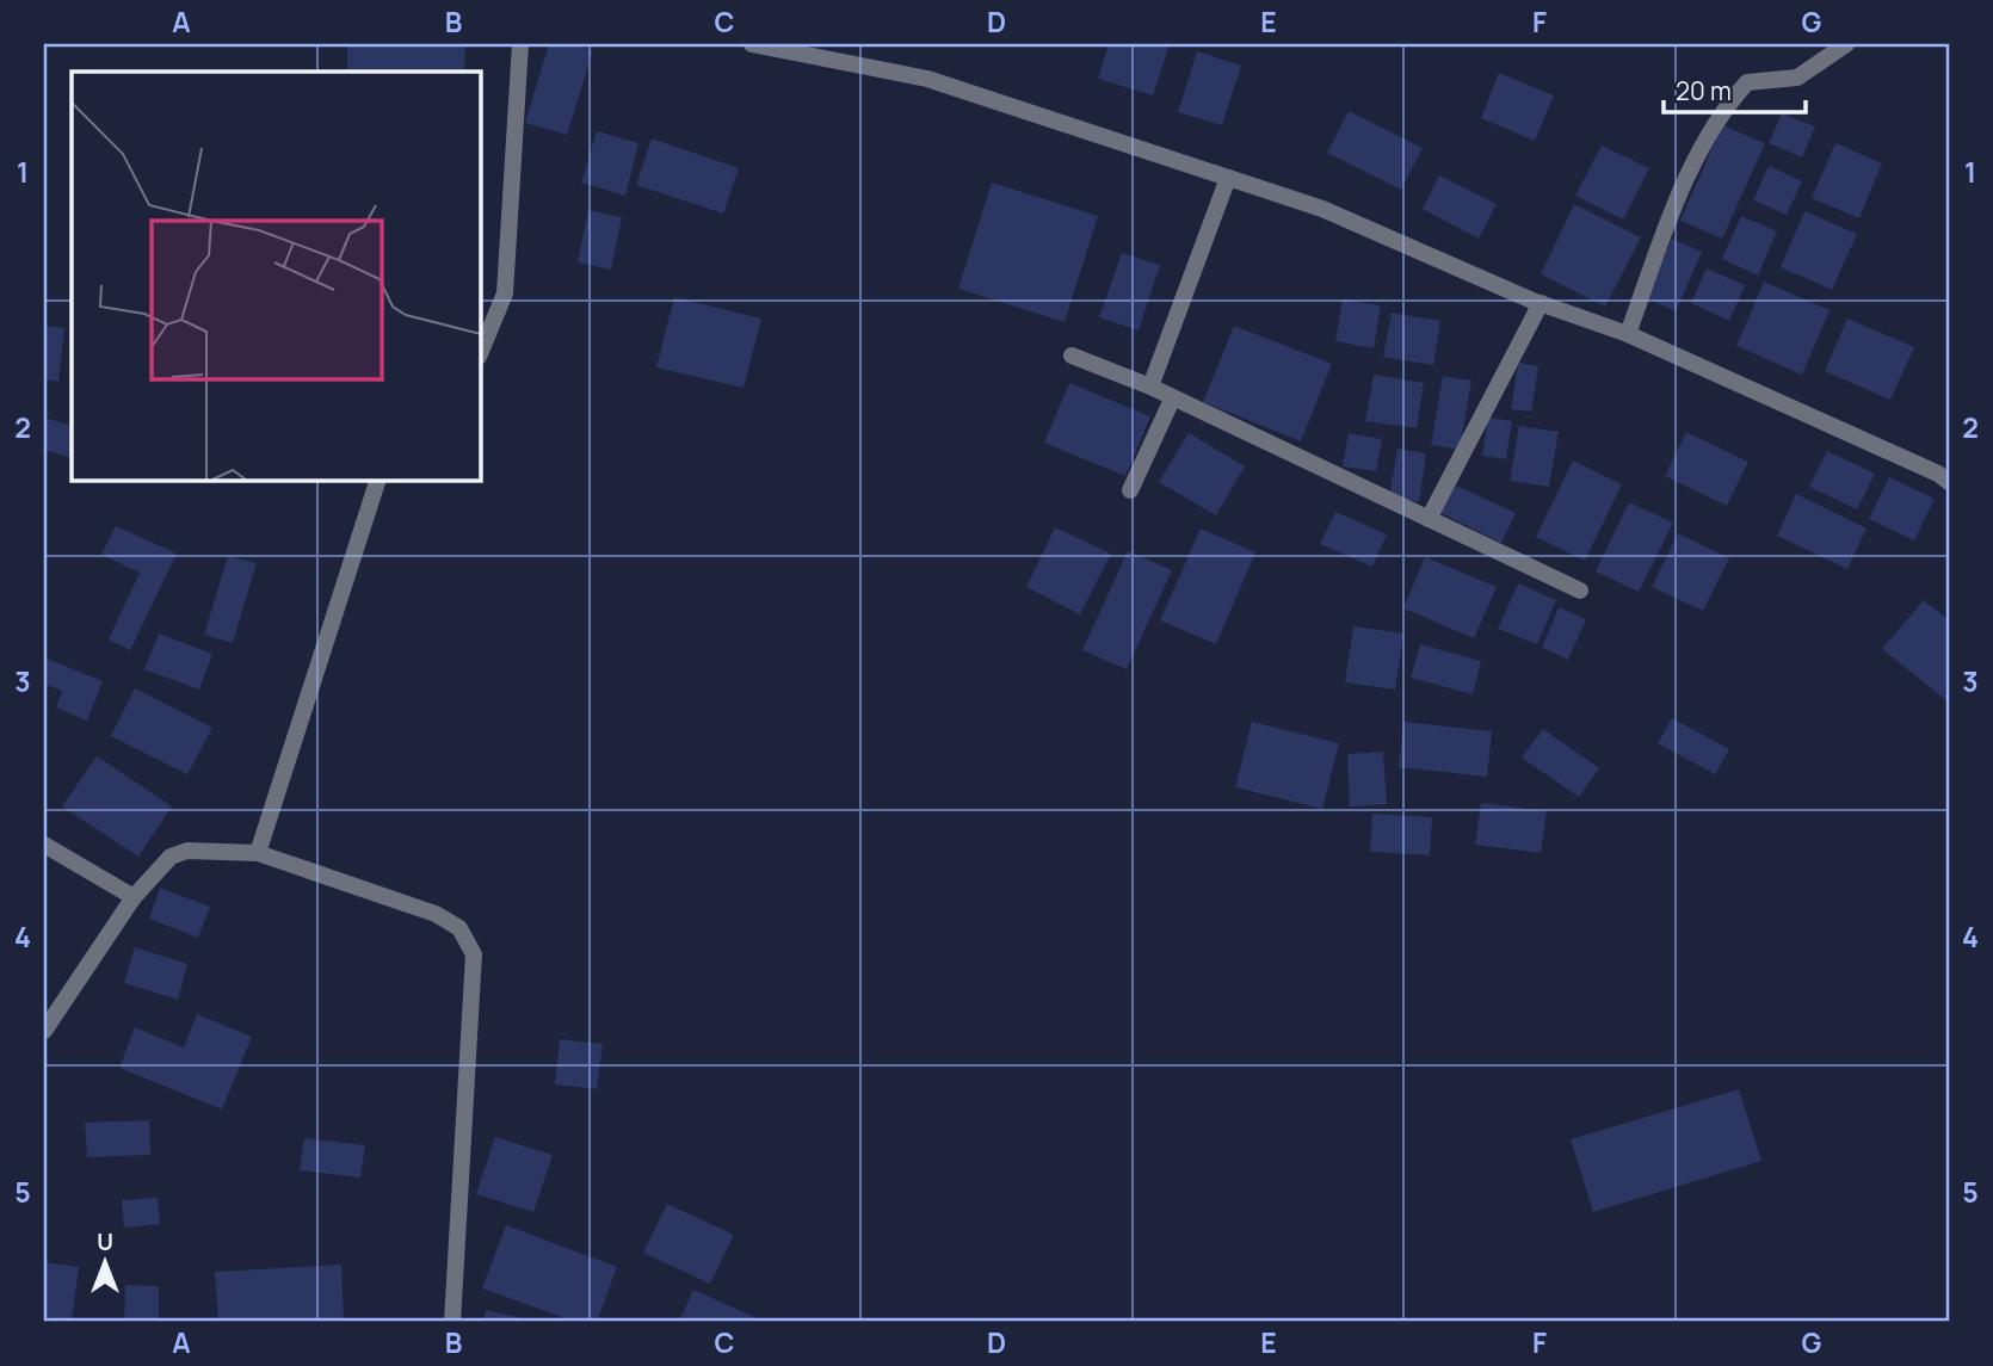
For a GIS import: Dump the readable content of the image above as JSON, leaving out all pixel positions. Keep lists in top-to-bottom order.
{
  "scale_bar": "20 m",
  "north": "top",
  "grid": {
    "columns": [
      "A",
      "B",
      "C",
      "D",
      "E",
      "F",
      "G"
    ],
    "rows": [
      "1",
      "2",
      "3",
      "4",
      "5"
    ]
  }
}
